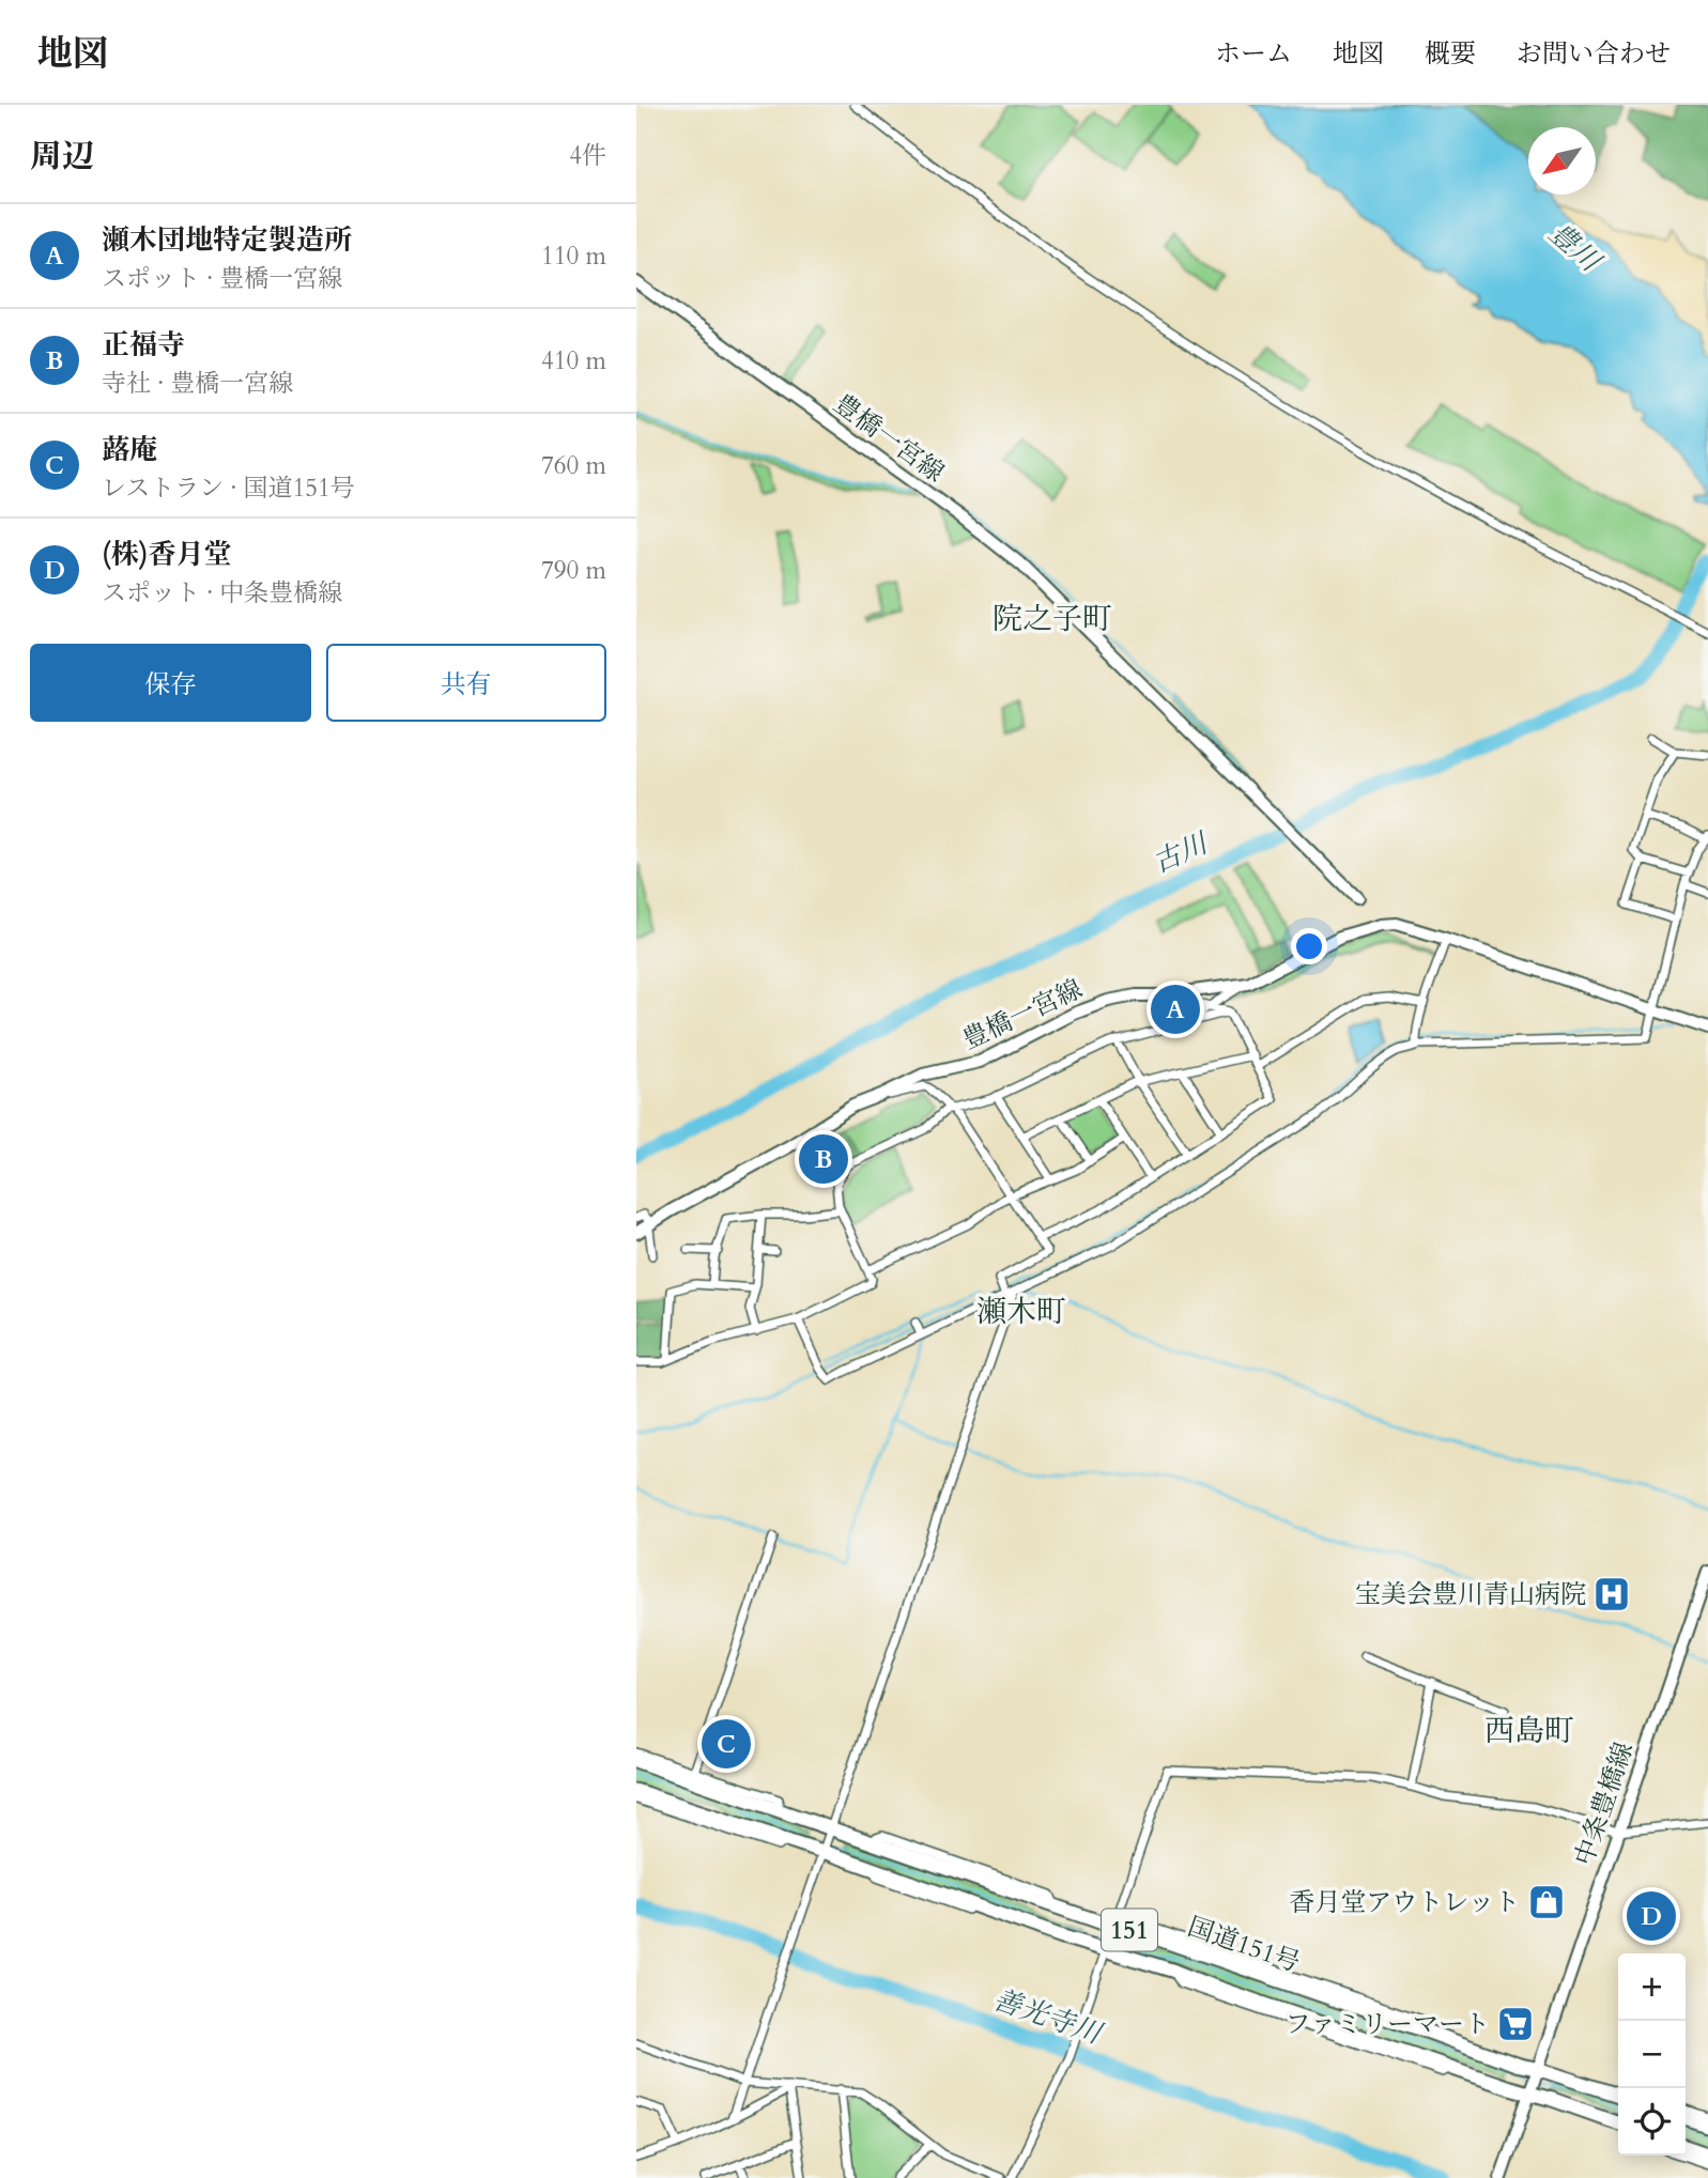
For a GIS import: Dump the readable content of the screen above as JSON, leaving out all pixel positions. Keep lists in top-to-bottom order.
{
  "streets": {
    "highway": ["151", "国道151号"],
    "main road": ["豊橋一宮線", "中条豊橋線"]
  },
  "crossings": [
    ["中条豊橋線", "国道151号"]
  ],
  "districts": ["院之子町", "瀬木町", "西島町"],
  "water": ["豊川", "古川", "善光寺川"],
  "places": {
    "hospital": ["宝美会豊川青山病院"],
    "shop": ["香月堂アウトレット"],
    "supermarket": ["ファミリーマート"]
  },
  "north": "bottom left",
  "page": {
    "header": "地図",
    "nav": [
      "ホーム",
      "地図",
      "概要",
      "お問い合わせ"
    ],
    "heading": ["周辺", "4件"],
    "list": [
      {
        "mark": "A",
        "name": "瀬木団地特定製造所",
        "note": "スポット · 豊橋一宮線",
        "value": "110 m"
      },
      {
        "mark": "B",
        "name": "正福寺",
        "note": "寺社 · 豊橋一宮線",
        "value": "410 m"
      },
      {
        "mark": "C",
        "name": "蕗庵",
        "note": "レストラン · 国道151号",
        "value": "760 m"
      },
      {
        "mark": "D",
        "name": "(株)香月堂",
        "note": "スポット · 中条豊橋線",
        "value": "790 m"
      }
    ],
    "buttons": ["保存", "共有"],
    "pins": [
      "A",
      "B",
      "C",
      "D"
    ],
    "map_buttons": ["+", "−"]
  }
}
